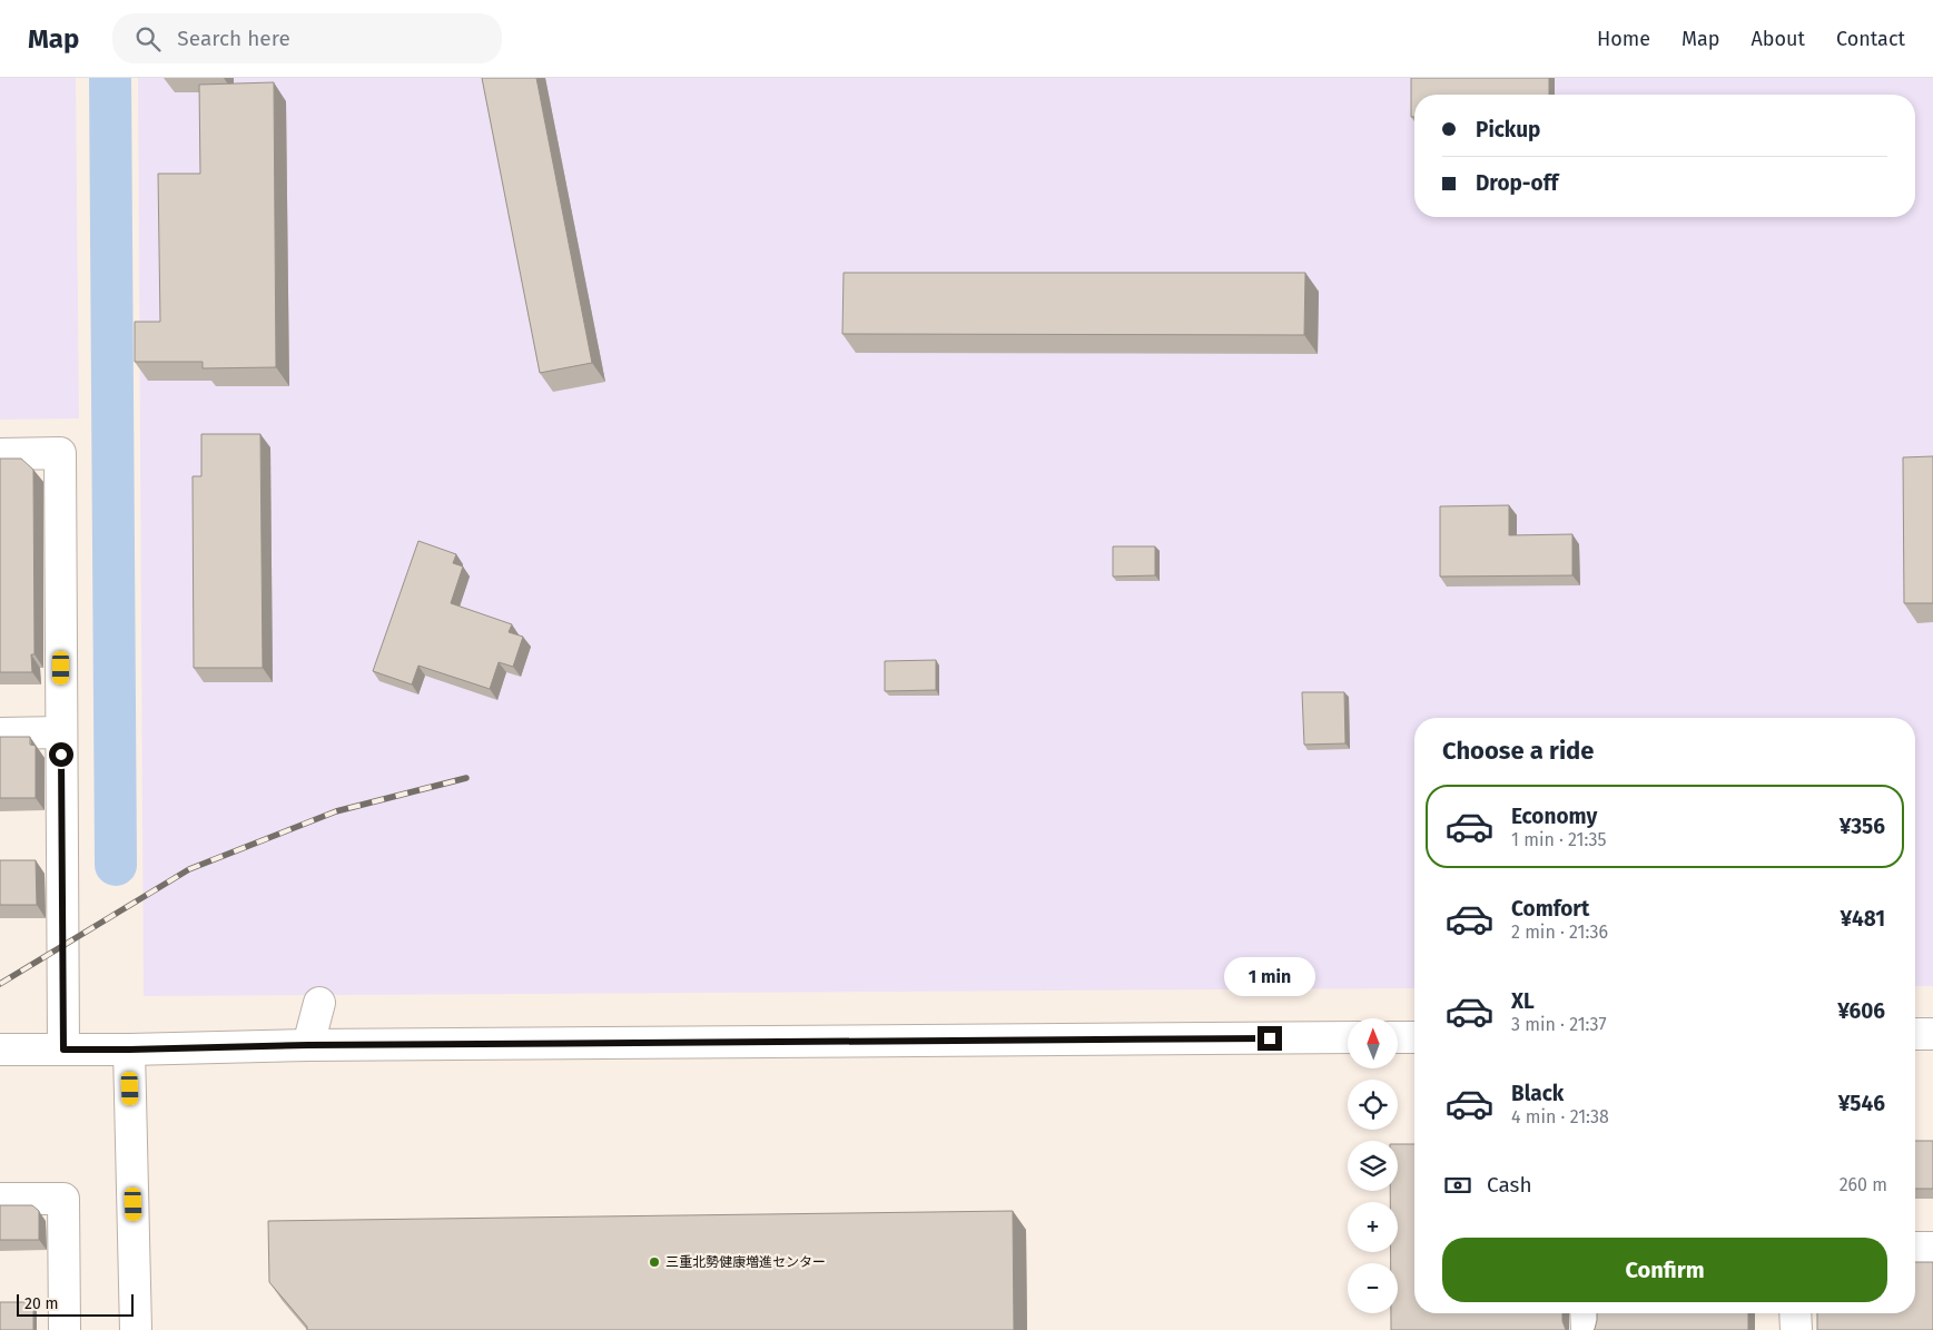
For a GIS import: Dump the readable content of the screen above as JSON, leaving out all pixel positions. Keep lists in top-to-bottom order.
{
  "places": ["三重北勢健康増進センター"],
  "scale_bar": "20 m",
  "north": "top",
  "page": {
    "header": "Map",
    "search": "Search here",
    "nav": [
      "Home",
      "Map",
      "About",
      "Contact"
    ],
    "banner": ["Pickup", "Drop-off"],
    "heading": "Choose a ride",
    "list": [
      {
        "name": "Economy",
        "note": "1 min · 21:35",
        "value": "¥356"
      },
      {
        "name": "Comfort",
        "note": "2 min · 21:36",
        "value": "¥481"
      },
      {
        "name": "XL",
        "note": "3 min · 21:37",
        "value": "¥606"
      },
      {
        "name": "Black",
        "note": "4 min · 21:38",
        "value": "¥546"
      }
    ],
    "bubble": "1 min",
    "map_buttons": ["+", "−"],
    "pay": ["Cash", "260 m"],
    "buttons": "Confirm",
    "scale": "20 m"
  }
}
